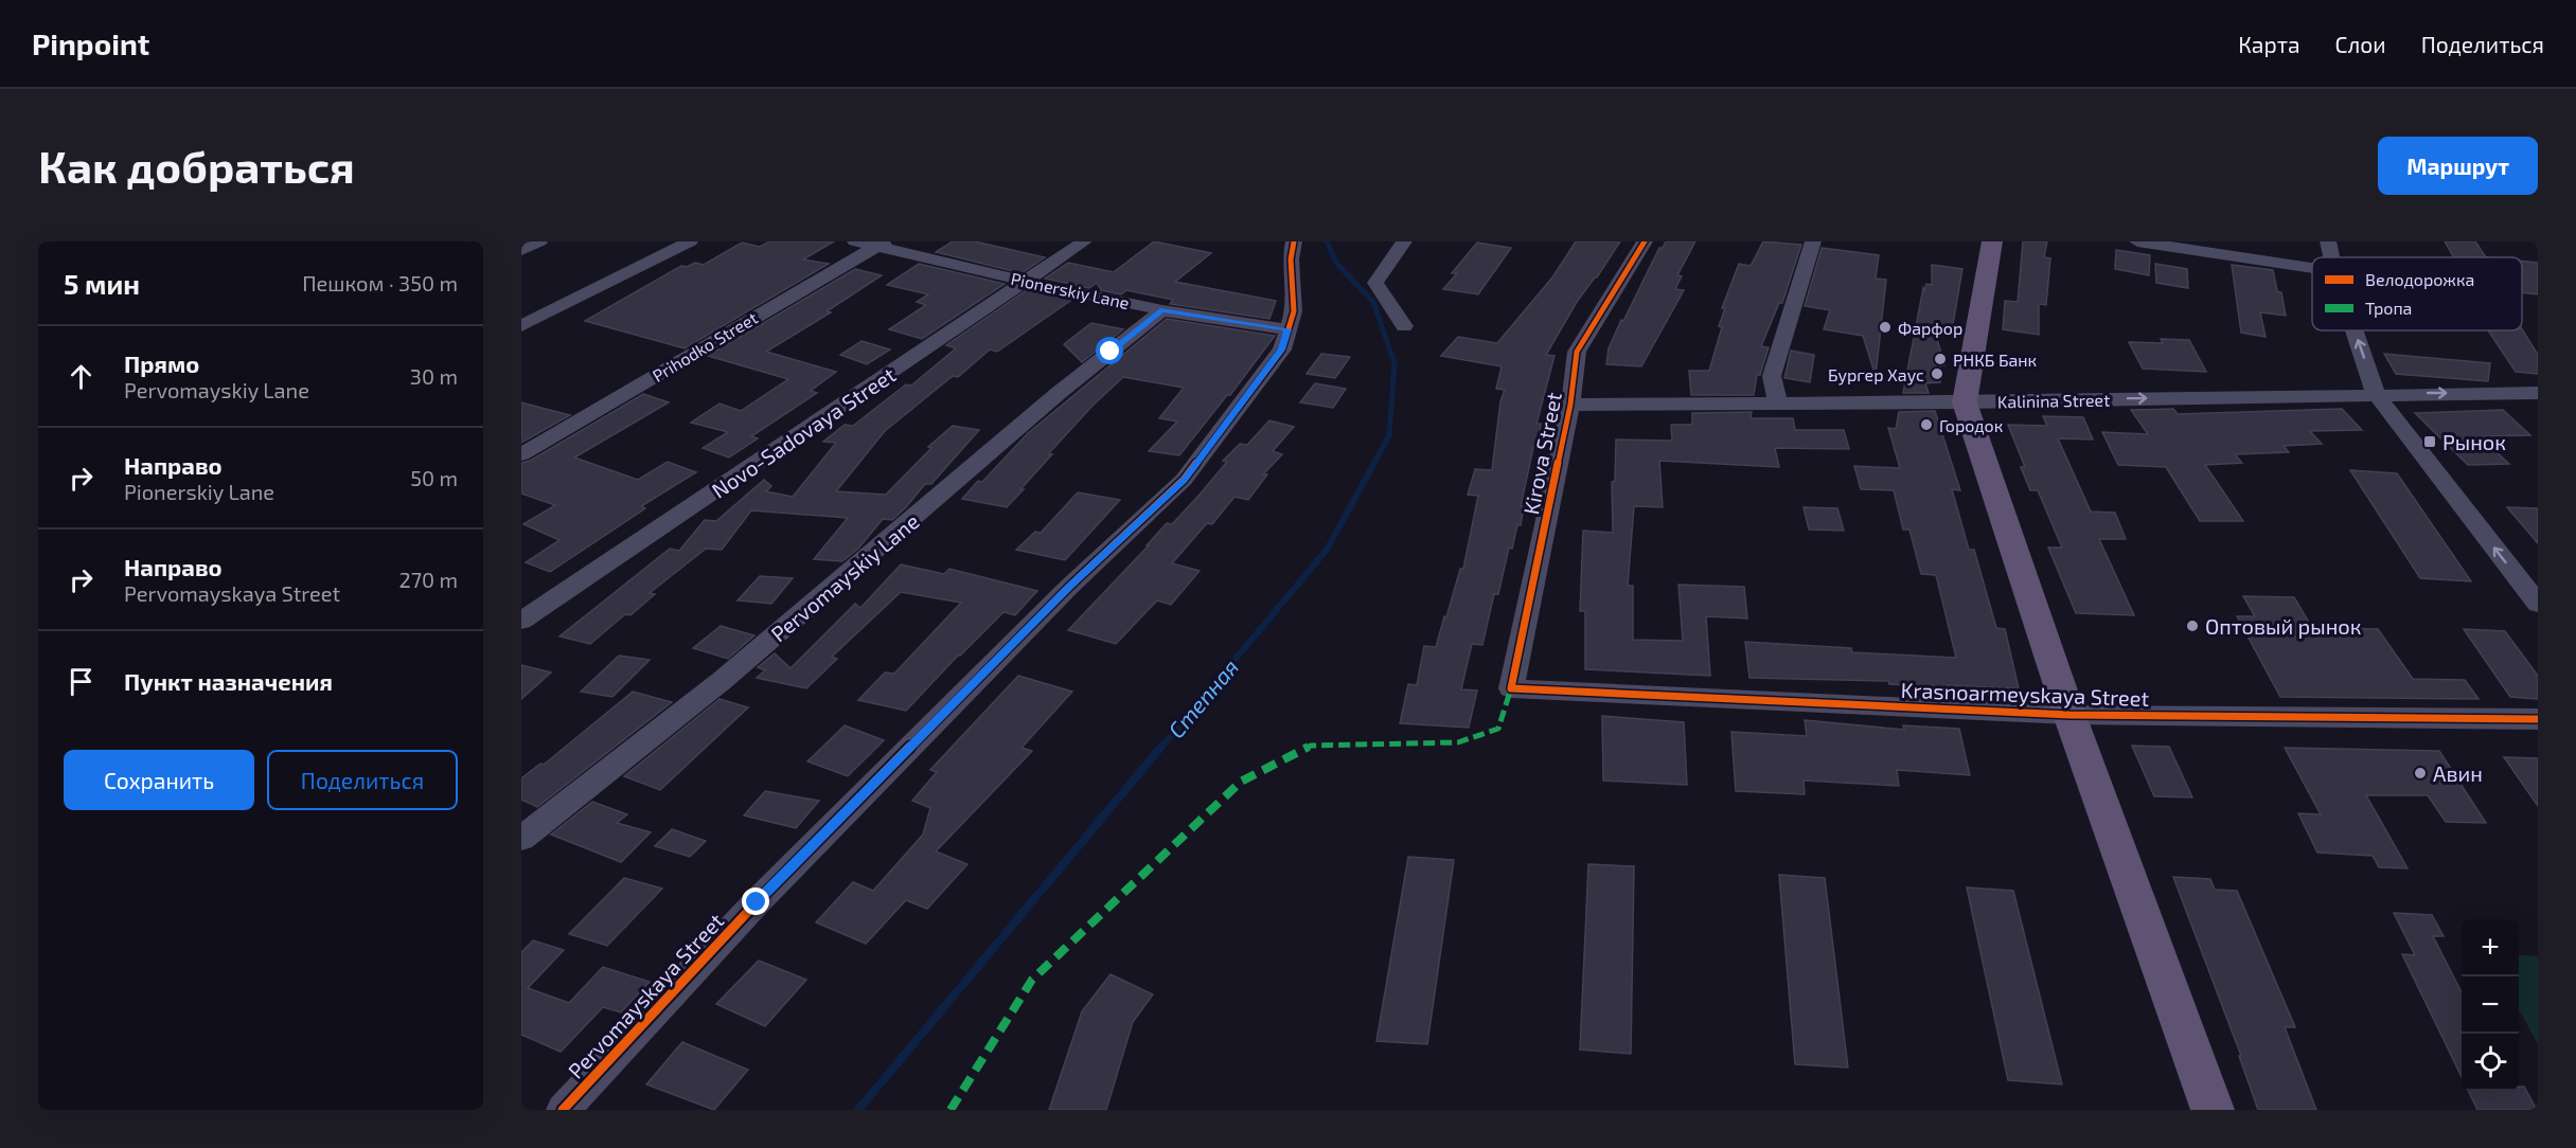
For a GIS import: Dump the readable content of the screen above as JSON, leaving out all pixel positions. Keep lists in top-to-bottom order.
{
  "streets": {
    "street": [
      "Pionerskiy Lane",
      "Prihodko Street",
      "Kalinina Street",
      "Novo-Sadovaya Street",
      "Kirova Street",
      "Pervomayskiy Lane",
      "Krasnoarmeyskaya Street",
      "Pervomayskaya Street"
    ]
  },
  "crossings": [
    ["Pionerskiy Lane", "Prihodko Street"],
    ["Pionerskiy Lane", "Novo-Sadovaya Street"],
    ["Pionerskiy Lane", "Pervomayskiy Lane"],
    ["Pionerskiy Lane", "Pervomayskaya Street"],
    ["Kalinina Street", "Kirova Street"],
    ["Kirova Street", "Krasnoarmeyskaya Street"]
  ],
  "water": ["Степная"],
  "places": {
    "other": [
      "Фарфор",
      "РНКБ Банк",
      "Бургер Хаус",
      "Городок",
      "Оптовый рынок",
      "Авин"
    ],
    "transit": ["Рынок"]
  },
  "legend": ["Велодорожка", "Тропа"],
  "page": {
    "header": "Pinpoint",
    "nav": ["Карта", "Слои", "Поделиться"],
    "buttons": [
      "Маршрут",
      ["Сохранить", "Поделиться"]
    ],
    "title": "Как добраться",
    "heading": ["5 мин", "Пешком · 350 m"],
    "list": [
      ["Прямо", "Pervomayskiy Lane", "30 m"],
      ["Направо", "Pionerskiy Lane", "50 m"],
      ["Направо", "Pervomayskaya Street", "270 m"],
      "Пункт назначения"
    ],
    "map_buttons": ["+", "−"]
  }
}
